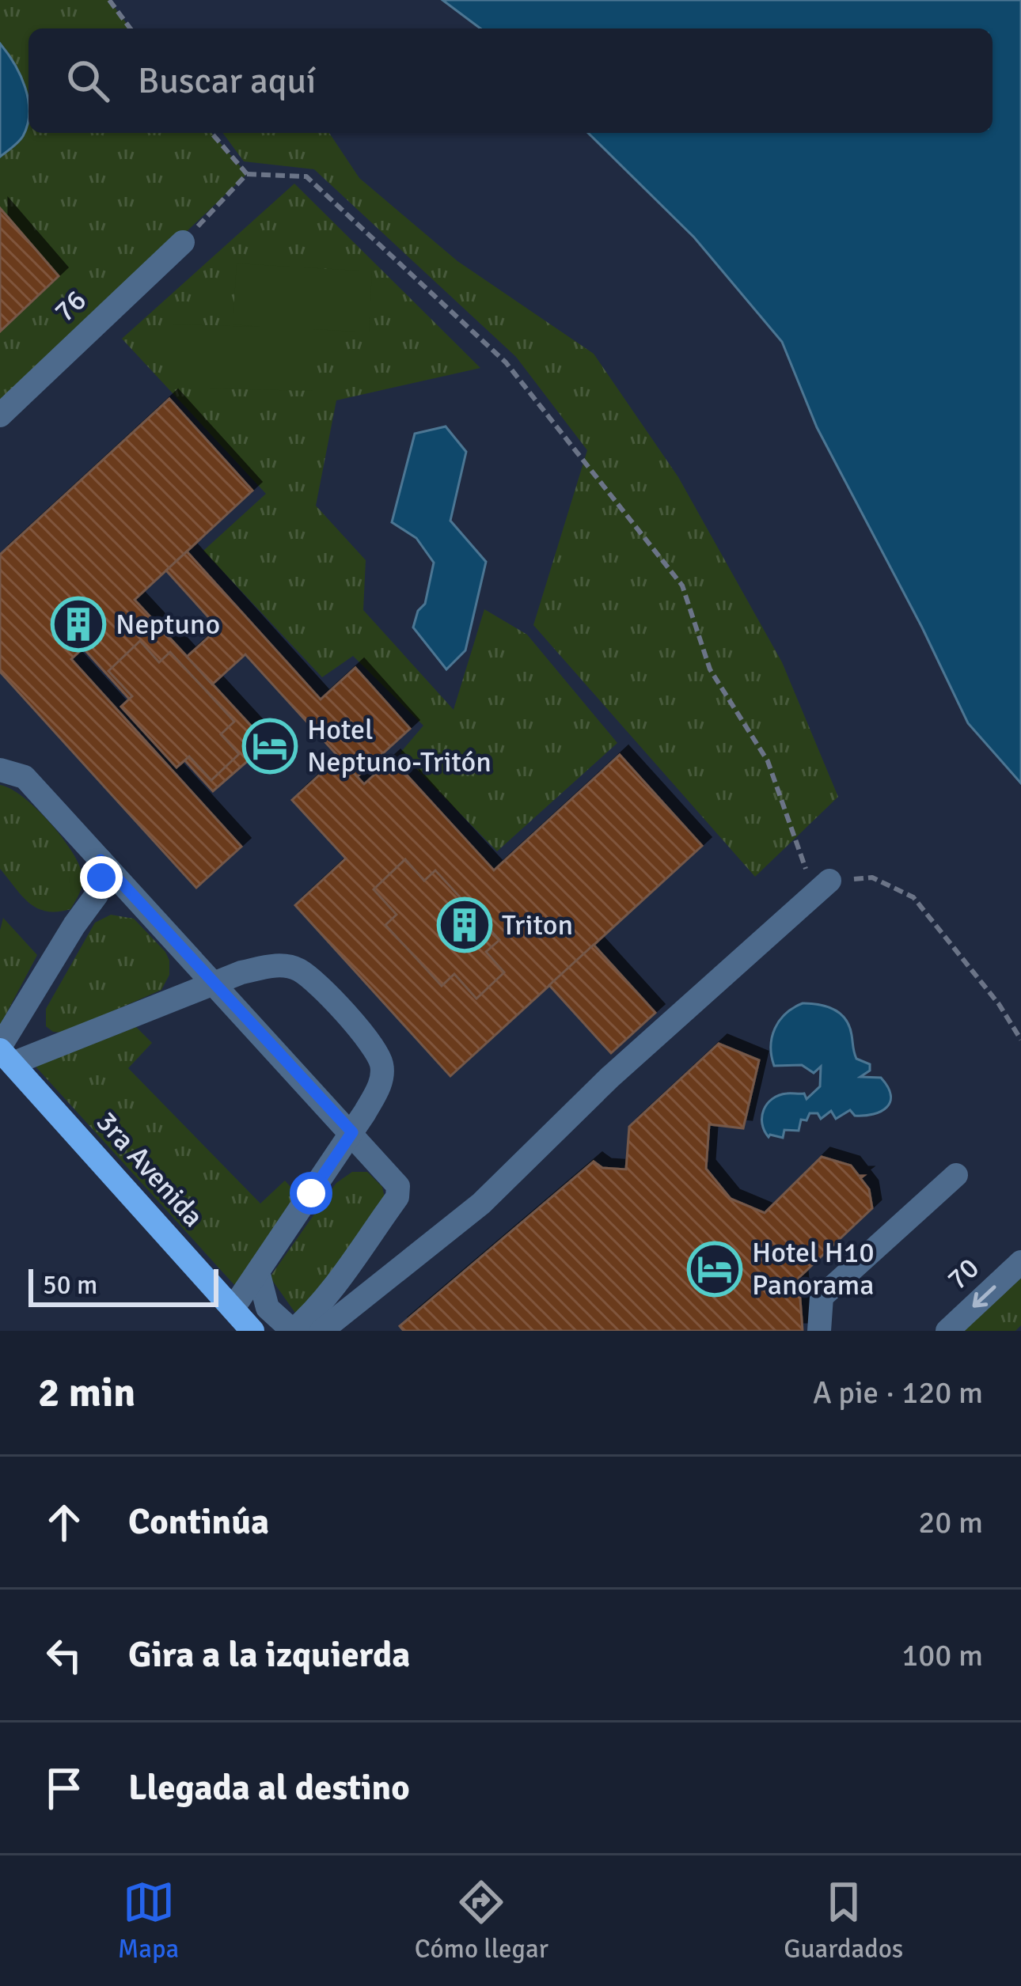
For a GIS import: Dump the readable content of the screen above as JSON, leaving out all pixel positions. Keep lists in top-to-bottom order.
{
  "streets": {
    "main road": ["3ra Avenida"],
    "street": ["76", "70"]
  },
  "places": {
    "building": ["Neptuno", "Triton"],
    "hotel": ["Hotel Neptuno-Tritón", "Hotel H10 Panorama"]
  },
  "scale_bar": "50 m",
  "page": {
    "search": "Buscar aquí",
    "scale": "50 m",
    "heading": ["2 min", "A pie · 120 m"],
    "list": [
      ["Continúa", "20 m"],
      ["Gira a la izquierda", "100 m"],
      "Llegada al destino"
    ],
    "nav": ["Mapa", "Cómo llegar", "Guardados"]
  }
}
